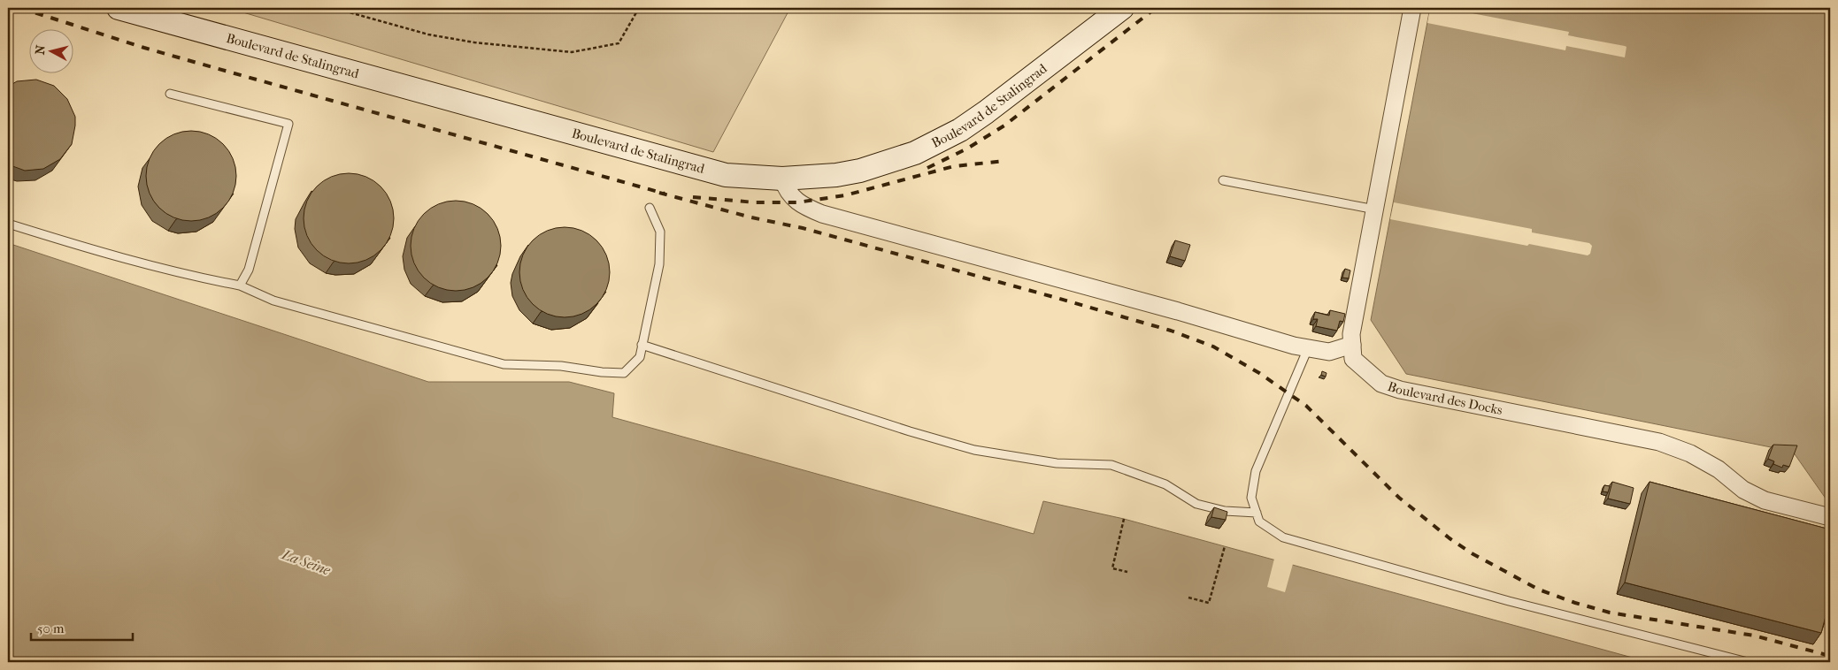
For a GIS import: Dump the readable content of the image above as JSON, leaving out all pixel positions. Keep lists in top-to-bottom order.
{
  "streets": {
    "street": ["Boulevard de Stalingrad", "Boulevard des Docks"]
  },
  "water": ["La Seine"],
  "scale_bar": "50 m",
  "north": "left"
}
